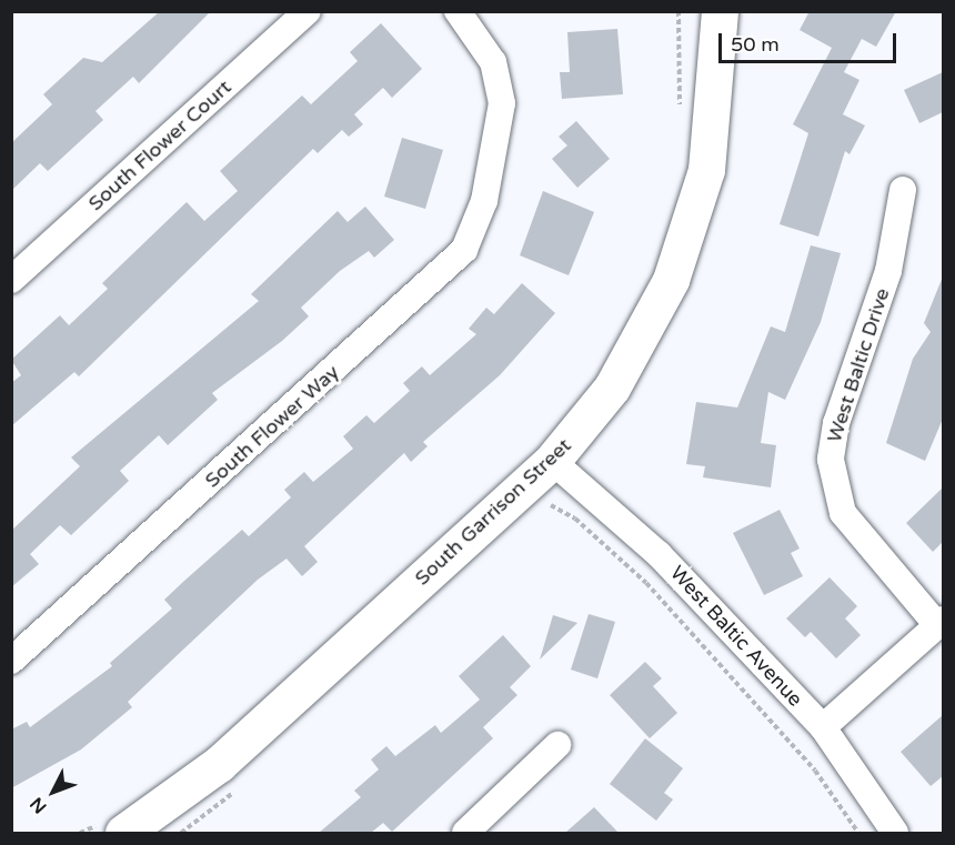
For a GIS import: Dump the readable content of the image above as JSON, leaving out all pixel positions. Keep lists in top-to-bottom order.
{
  "streets": {
    "street": [
      "South Flower Court",
      "West Baltic Drive",
      "South Flower Way",
      "South Garrison Street",
      "West Baltic Avenue"
    ]
  },
  "crossings": [
    ["South Garrison Street", "West Baltic Avenue"]
  ],
  "scale_bar": "50 m",
  "north": "bottom left"
}
